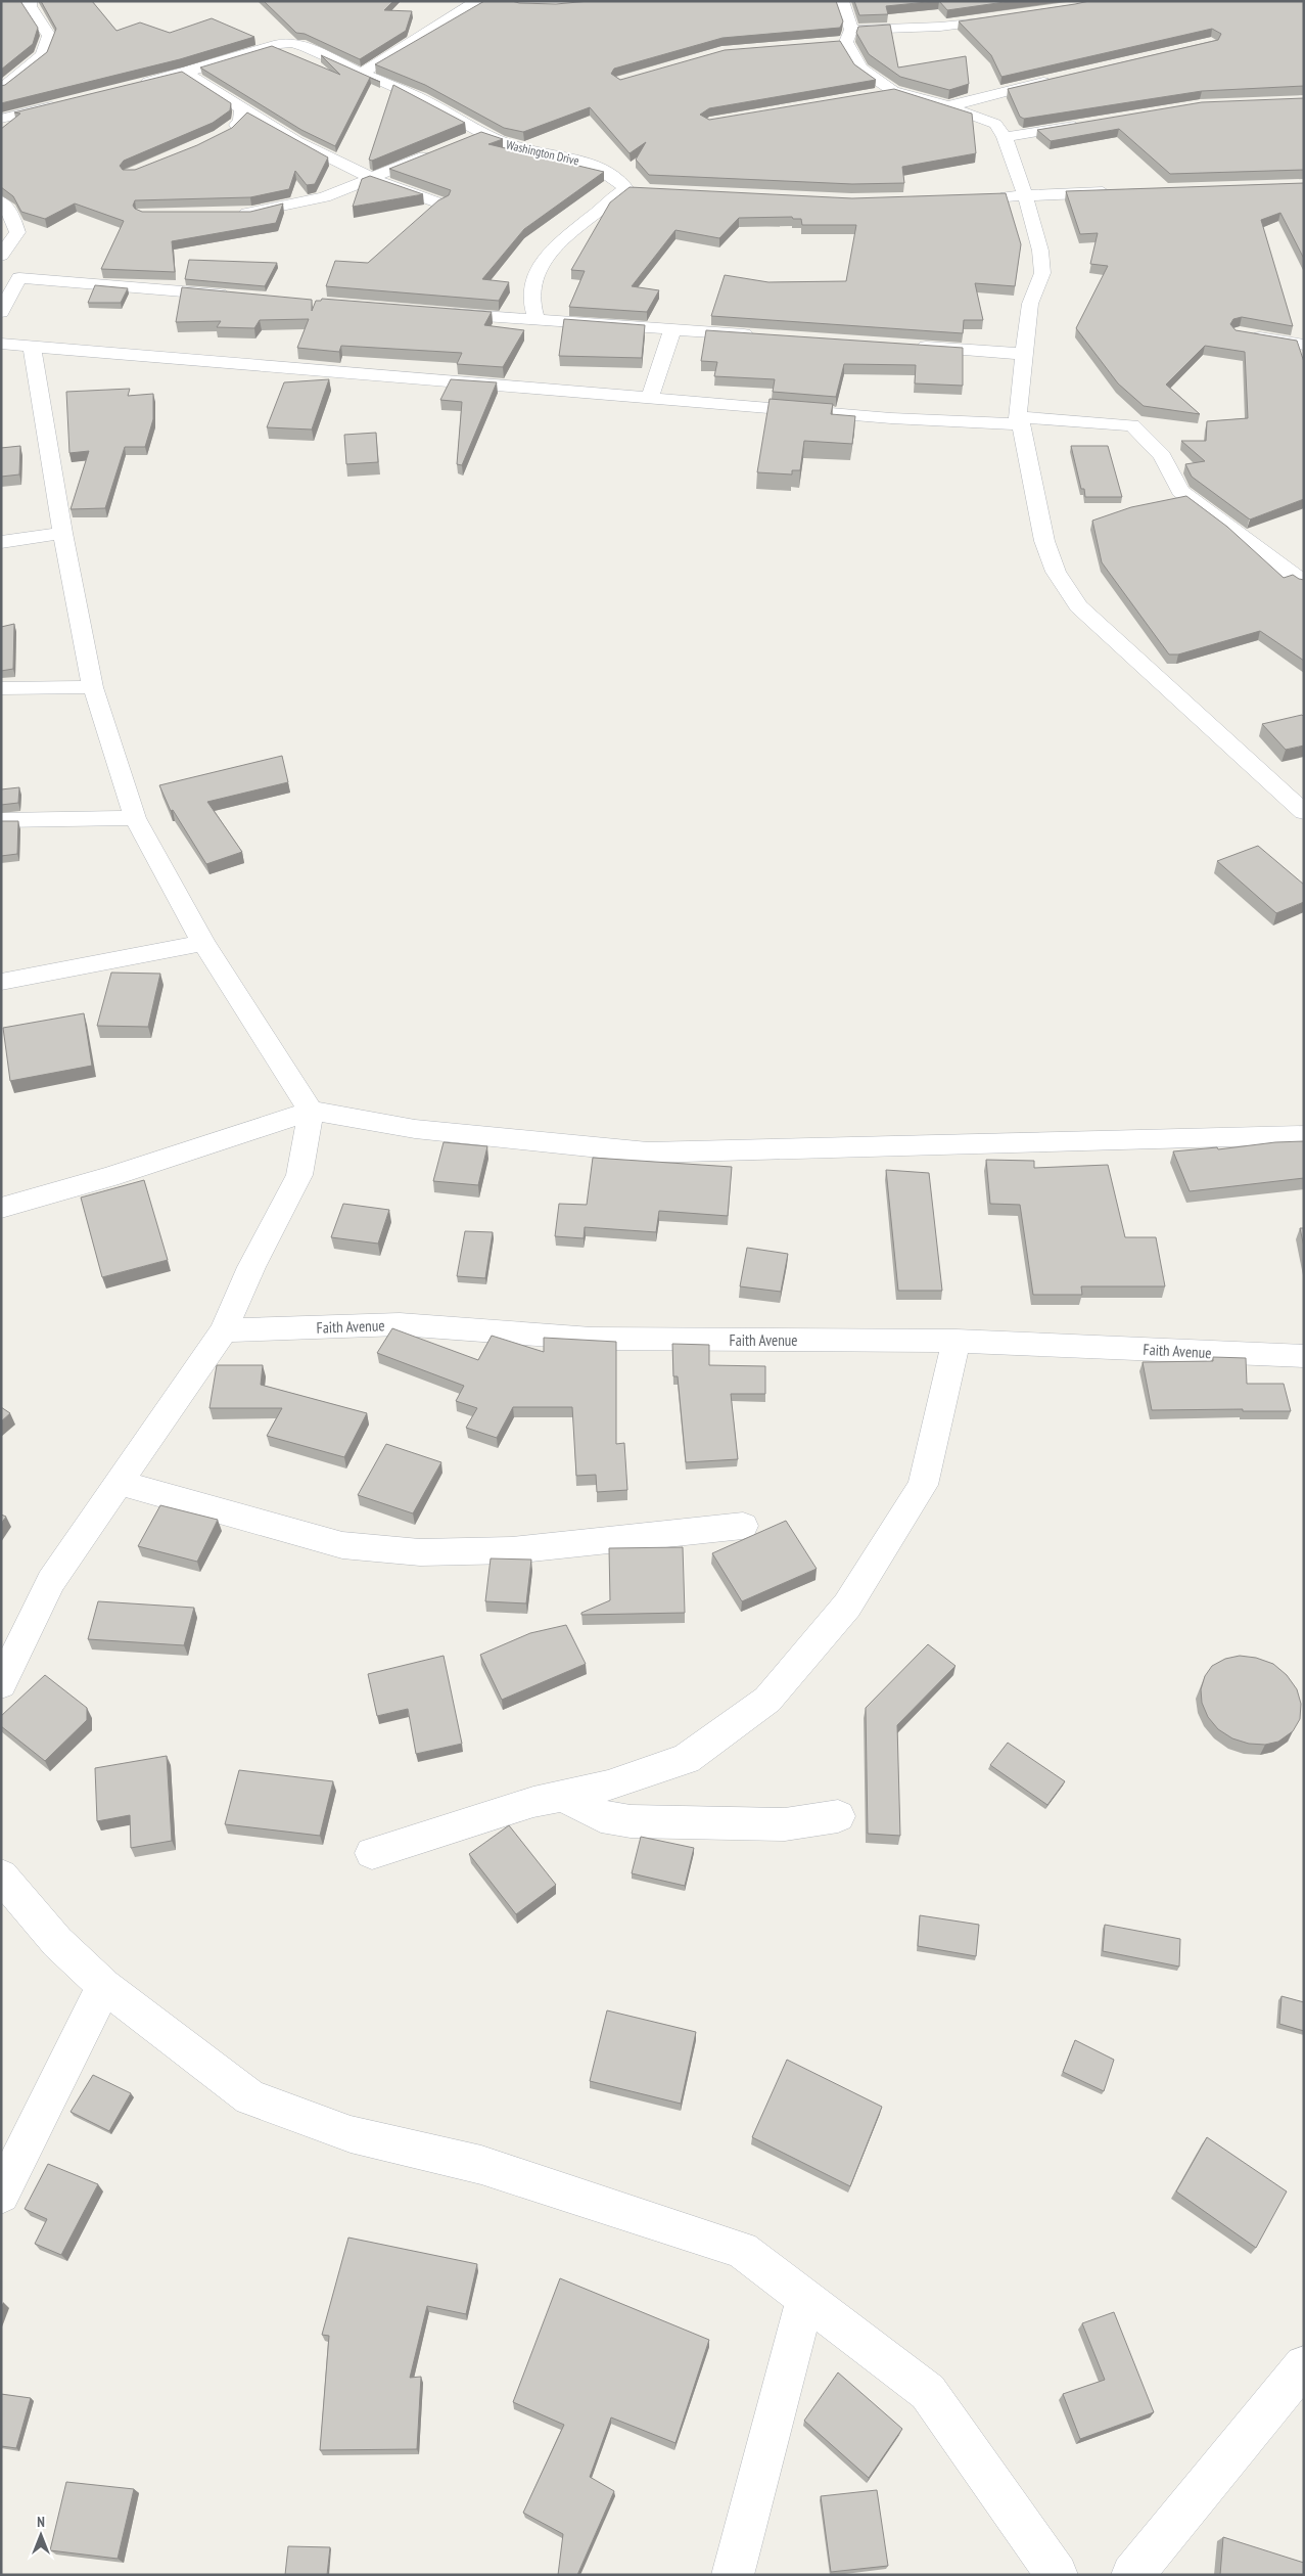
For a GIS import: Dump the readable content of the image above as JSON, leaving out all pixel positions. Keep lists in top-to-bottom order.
{
  "streets": {
    "street": ["Washington Drive", "Faith Avenue"]
  },
  "north": "top"
}
